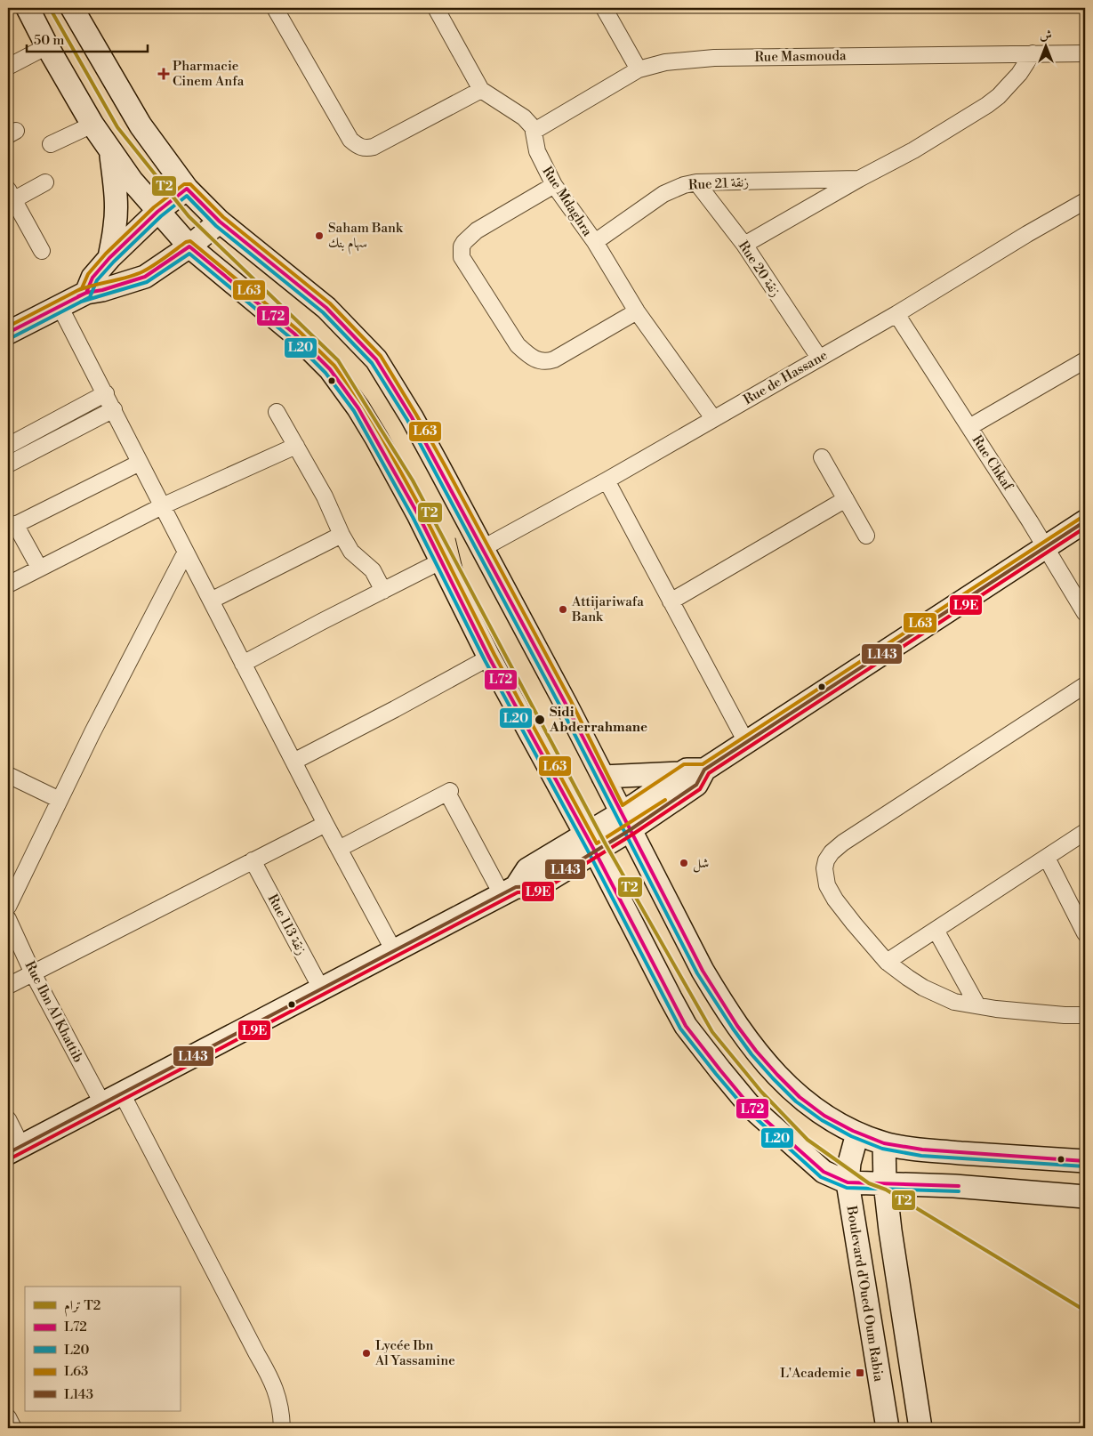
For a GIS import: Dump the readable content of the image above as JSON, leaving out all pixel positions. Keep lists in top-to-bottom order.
{
  "streets": {
    "main road": ["Boulevard d'Oued Oum Rabia"],
    "street": [
      "Rue Masmouda",
      "Rue 21 زنقة",
      "Rue Mdaghra",
      "Rue 20 زنقة",
      "Rue de Hassane",
      "Rue Chkaf",
      "Rue 113 زنقة",
      "Rue Ibn Al Khattib"
    ]
  },
  "crossings": [
    ["Rue Masmouda", "Rue Mdaghra"],
    ["Rue 21 زنقة", "Rue Mdaghra"],
    ["Rue 21 زنقة", "Rue 20 زنقة"],
    ["Rue Mdaghra", "Rue de Hassane"],
    ["Rue 20 زنقة", "Rue de Hassane"],
    ["Rue de Hassane", "Rue Chkaf"]
  ],
  "places": {
    "health": ["Pharmacie Cinem Anfa"],
    "other": [
      "Saham Bank سهام بنك",
      "Attijariwafa Bank",
      "Sidi Abderrahmane",
      "شل",
      "Lycée Ibn Al Yassamine"
    ],
    "transit": ["L'Academie"]
  },
  "lines": [
    "tram line T2",
    "transit line L63",
    "transit line L72",
    "transit line L20",
    "transit line L143",
    "transit line L9E"
  ],
  "legend": [
    "ترام T2",
    "L72",
    "L20",
    "L63",
    "L143"
  ],
  "scale_bar": "50 m",
  "north": "top"
}
